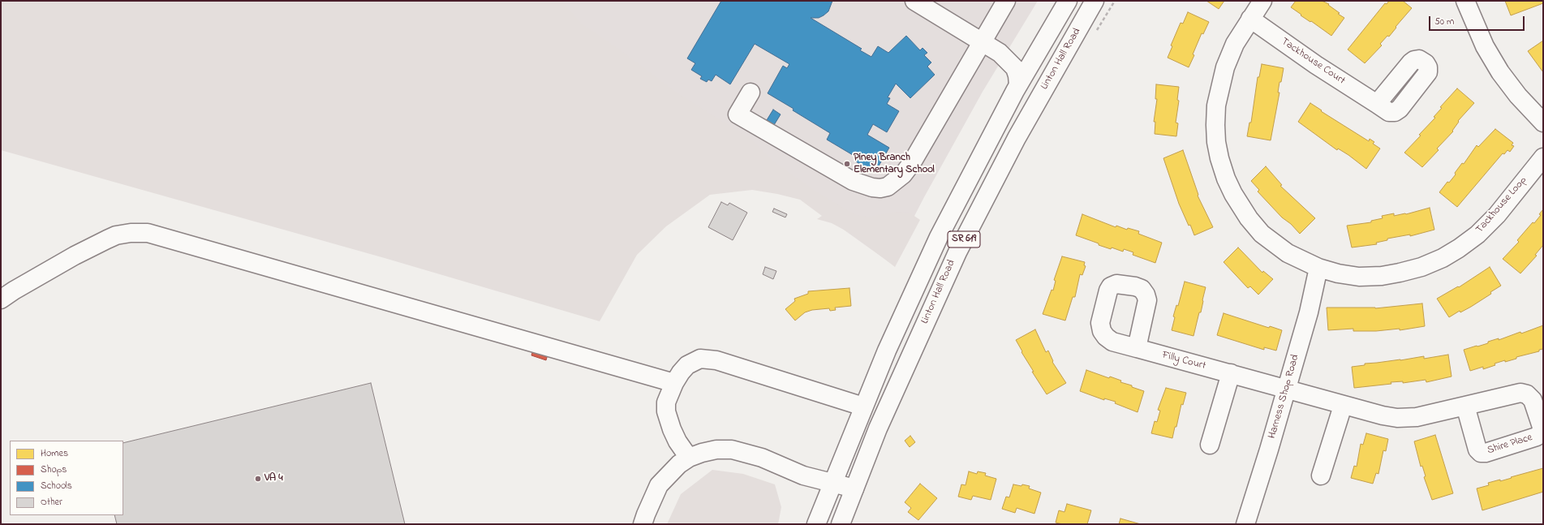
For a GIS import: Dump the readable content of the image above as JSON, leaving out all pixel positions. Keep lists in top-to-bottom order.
{
  "streets": {
    "street": [
      "Linton Hall Road",
      "Tackhouse Court",
      "Tackhouse Loop",
      "SR 619",
      "Filly Court",
      "Harness Shop Road"
    ]
  },
  "crossings": [
    ["Tackhouse Court", "Tackhouse Loop"],
    ["Tackhouse Loop", "Harness Shop Road"],
    ["Filly Court", "Harness Shop Road"]
  ],
  "places": ["Piney Branch Elementary School", "VA 4"],
  "legend": [
    "Homes",
    "Shops",
    "Schools",
    "Other"
  ],
  "scale_bar": "50 m"
}
